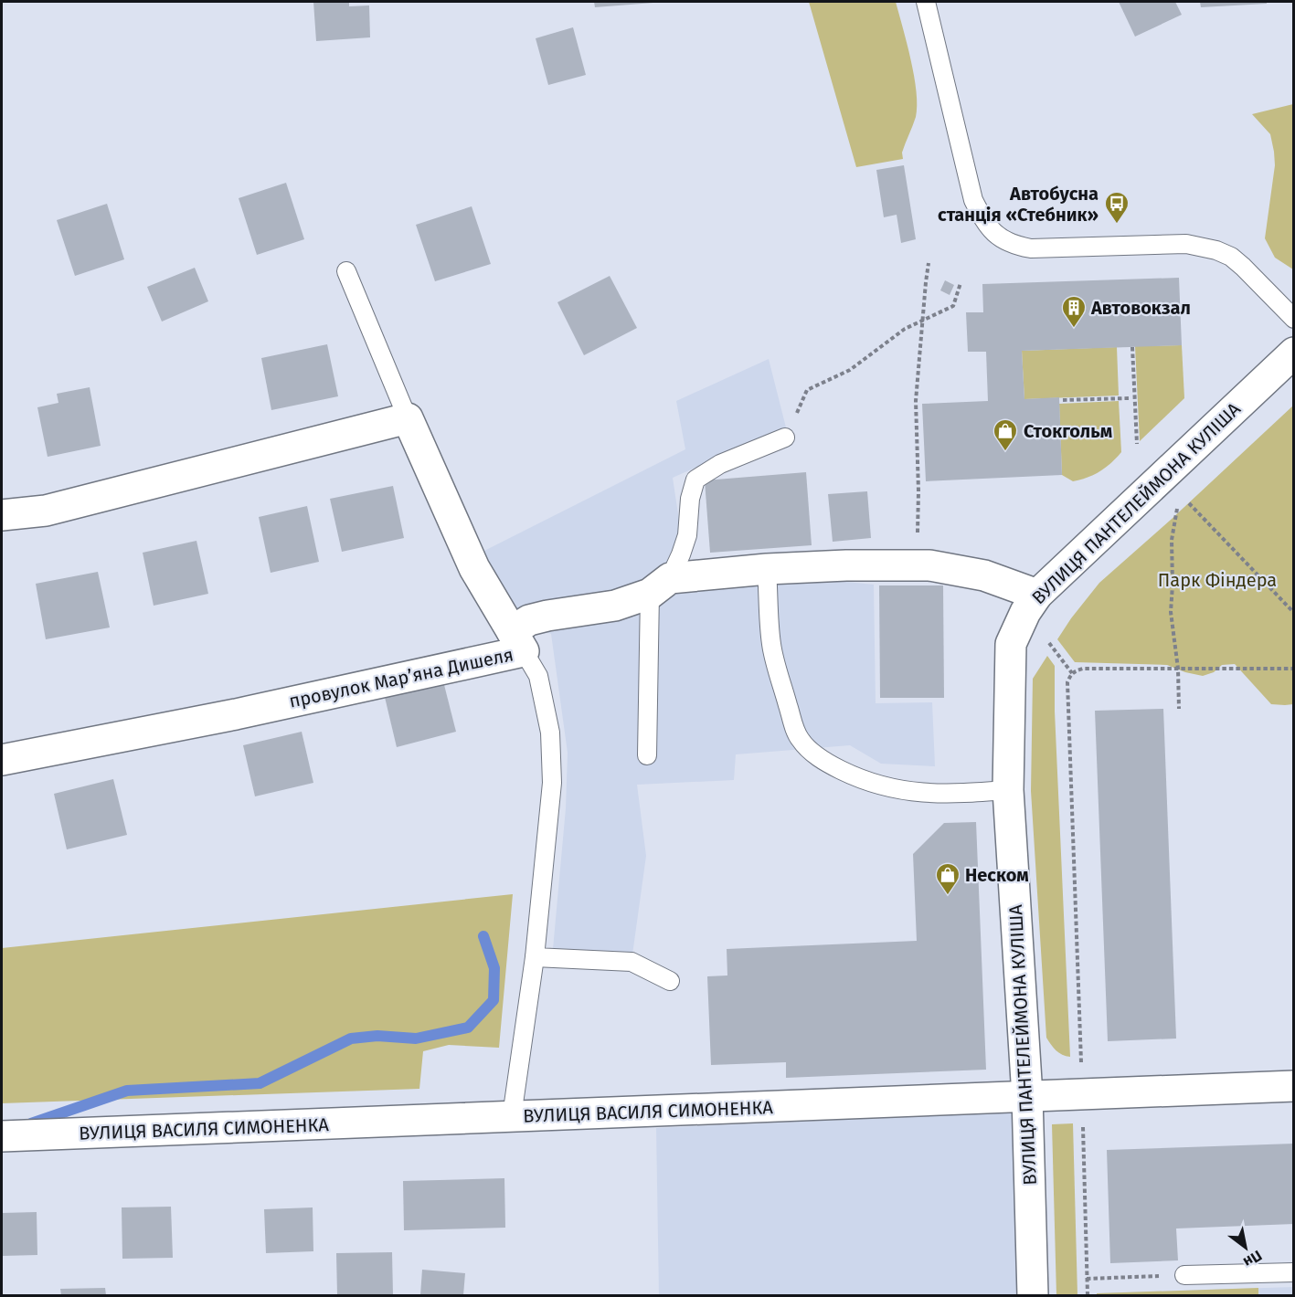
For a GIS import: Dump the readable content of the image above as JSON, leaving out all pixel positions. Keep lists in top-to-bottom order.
{
  "streets": {
    "street": ["ВУЛИЦЯ ПАНТЕЛЕЙМОНА КУЛІША", "провулок Марʼяна Дишеля", "ВУЛИЦЯ ВАСИЛЯ СИМОНЕНКА"]
  },
  "crossings": [
    ["ВУЛИЦЯ ПАНТЕЛЕЙМОНА КУЛІША", "ВУЛИЦЯ ВАСИЛЯ СИМОНЕНКА"]
  ],
  "parks": ["Парк Фіндера"],
  "places": {
    "bus stop": ["Автобусна станція «Стебник»"],
    "building": ["Автовокзал"],
    "shop": ["Стокгольм", "Неском"]
  },
  "north": "bottom right"
}
